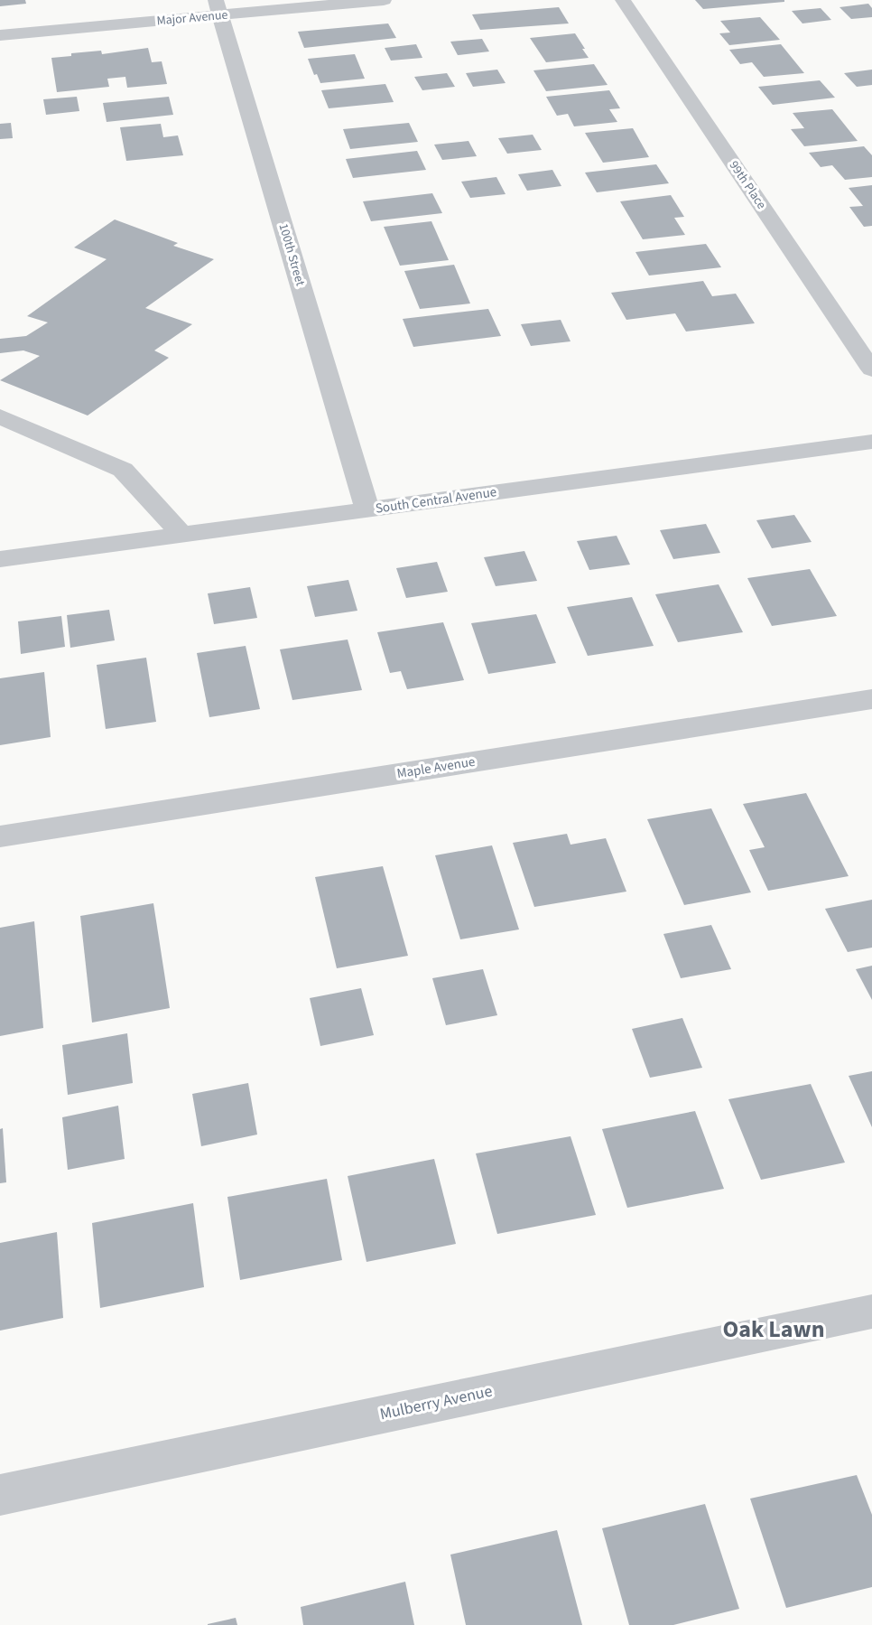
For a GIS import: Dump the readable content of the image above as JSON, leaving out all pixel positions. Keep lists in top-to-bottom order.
{
  "streets": {
    "street": [
      "Major Avenue",
      "99th Place",
      "100th Street",
      "South Central Avenue",
      "Maple Avenue",
      "Mulberry Avenue"
    ]
  },
  "crossings": [
    ["Major Avenue", "100th Street"],
    ["100th Street", "South Central Avenue"]
  ],
  "districts": ["Oak Lawn"]
}
